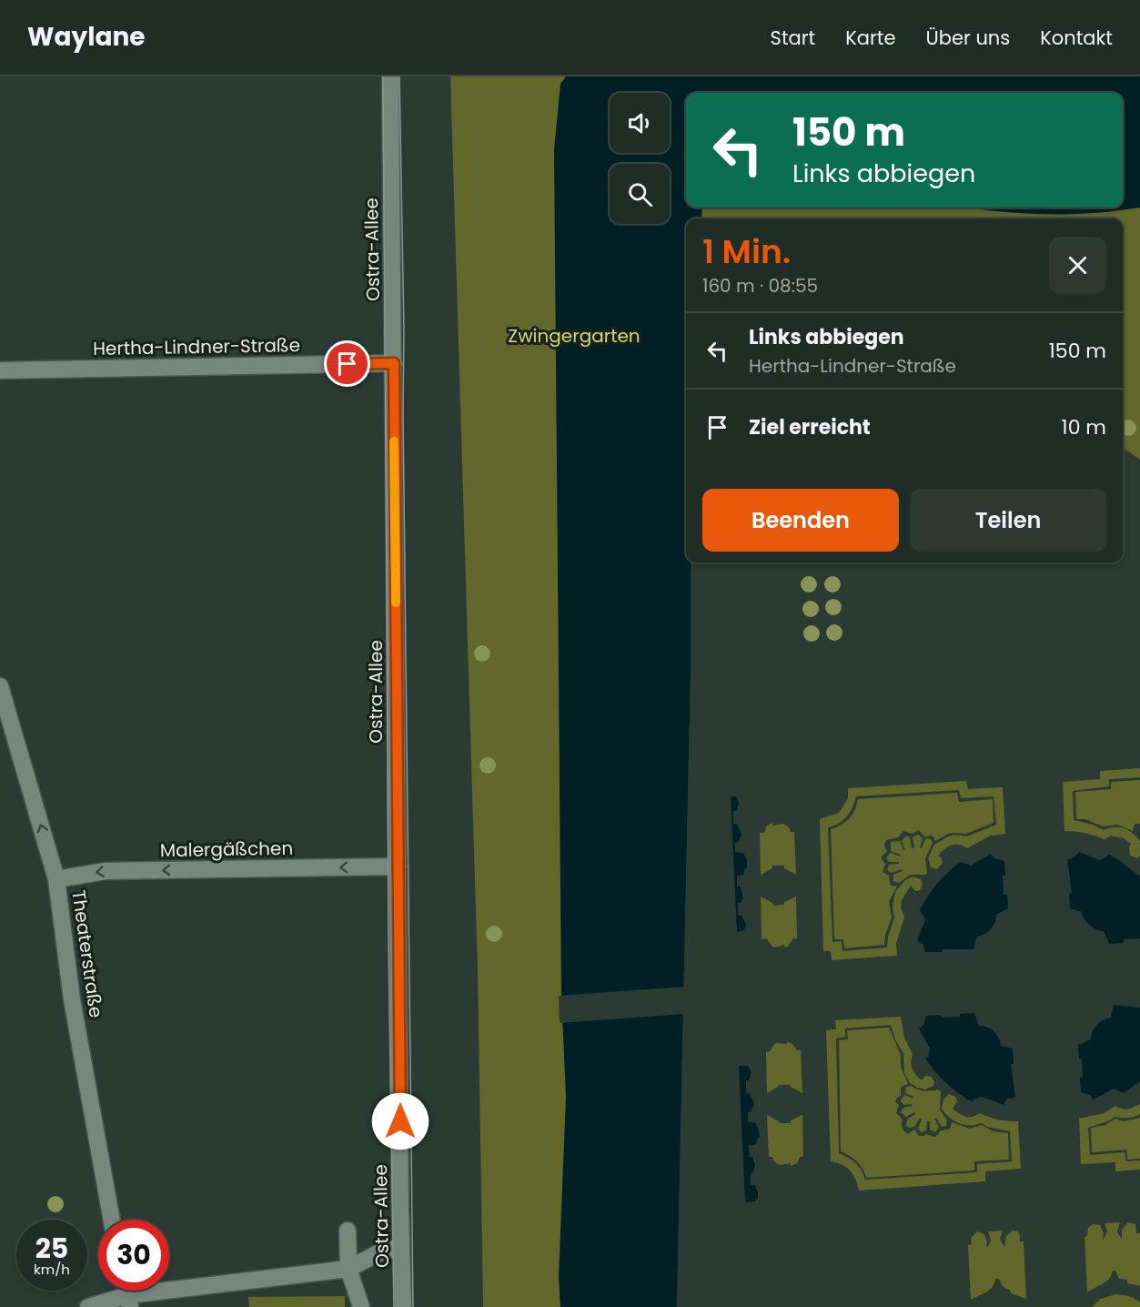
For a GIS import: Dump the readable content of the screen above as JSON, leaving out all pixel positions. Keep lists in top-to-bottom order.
{
  "streets": {
    "street": [
      "Ostra-Allee",
      "Hertha-Lindner-Straße",
      "Malergäßchen",
      "Theaterstraße"
    ]
  },
  "crossings": [
    ["Ostra-Allee", "Hertha-Lindner-Straße"],
    ["Ostra-Allee", "Malergäßchen"],
    ["Malergäßchen", "Theaterstraße"]
  ],
  "one_way": ["Malergäßchen", "Theaterstraße"],
  "parks": ["Zwingergarten"],
  "page": {
    "header": "Waylane",
    "nav": [
      "Start",
      "Karte",
      "Über uns",
      "Kontakt"
    ],
    "turn": ["150 m", "Links abbiegen"],
    "heading": ["1 Min.", "160 m · 08:55"],
    "list": [
      {
        "name": "Links abbiegen",
        "note": "Hertha-Lindner-Straße",
        "value": "150 m"
      },
      {
        "name": "Ziel erreicht",
        "value": "10 m"
      }
    ],
    "buttons": ["Beenden", "Teilen"],
    "speed": "25 km/h",
    "limit": "30"
  }
}
